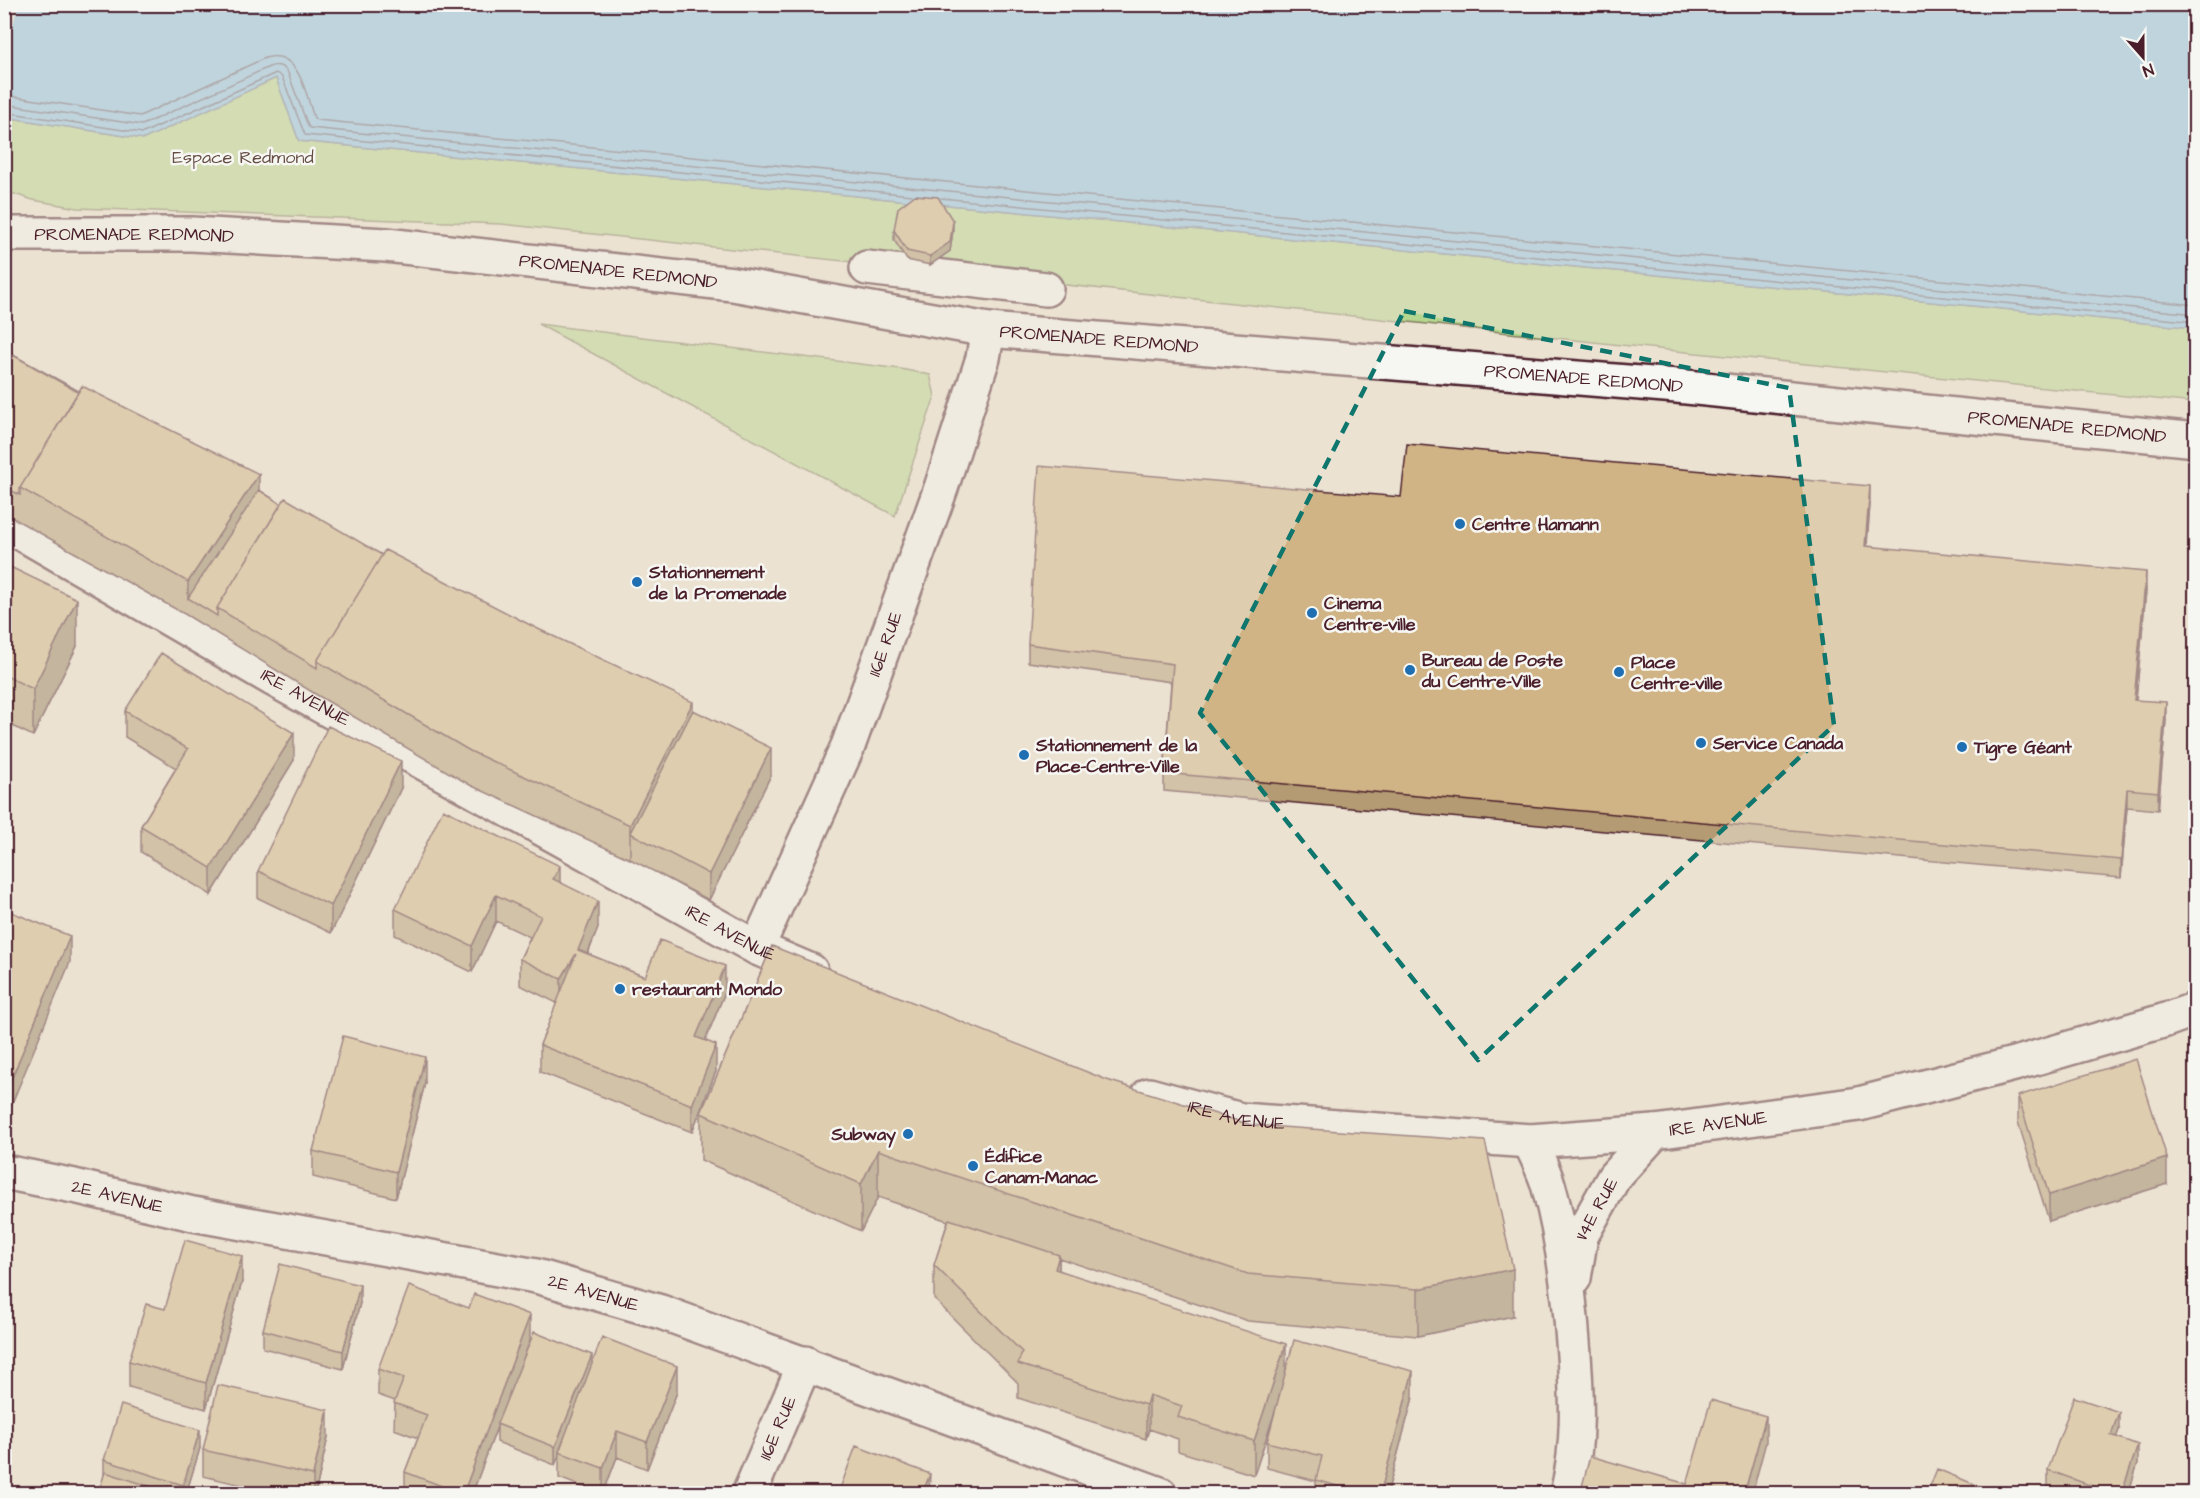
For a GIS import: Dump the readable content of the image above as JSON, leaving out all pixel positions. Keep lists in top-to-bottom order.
{
  "streets": {
    "street": [
      "PROMENADE REDMOND",
      "116E RUE",
      "1RE AVENUE",
      "2E AVENUE",
      "114E RUE"
    ]
  },
  "crossings": [
    ["PROMENADE REDMOND", "116E RUE"],
    ["116E RUE", "1RE AVENUE"],
    ["116E RUE", "2E AVENUE"],
    ["1RE AVENUE", "114E RUE"]
  ],
  "parks": ["Espace Redmond"],
  "places": [
    "Centre Hamann",
    "Stationnement de la Promenade",
    "Cinema Centre-ville",
    "Bureau de Poste du Centre-Ville",
    "Place Centre-ville",
    "Service Canada",
    "Tigre Géant",
    "Stationnement de la Place-Centre-Ville",
    "restaurant Mondo",
    "Subway",
    "Édifice Canam-Manac"
  ],
  "north": "bottom"
}
